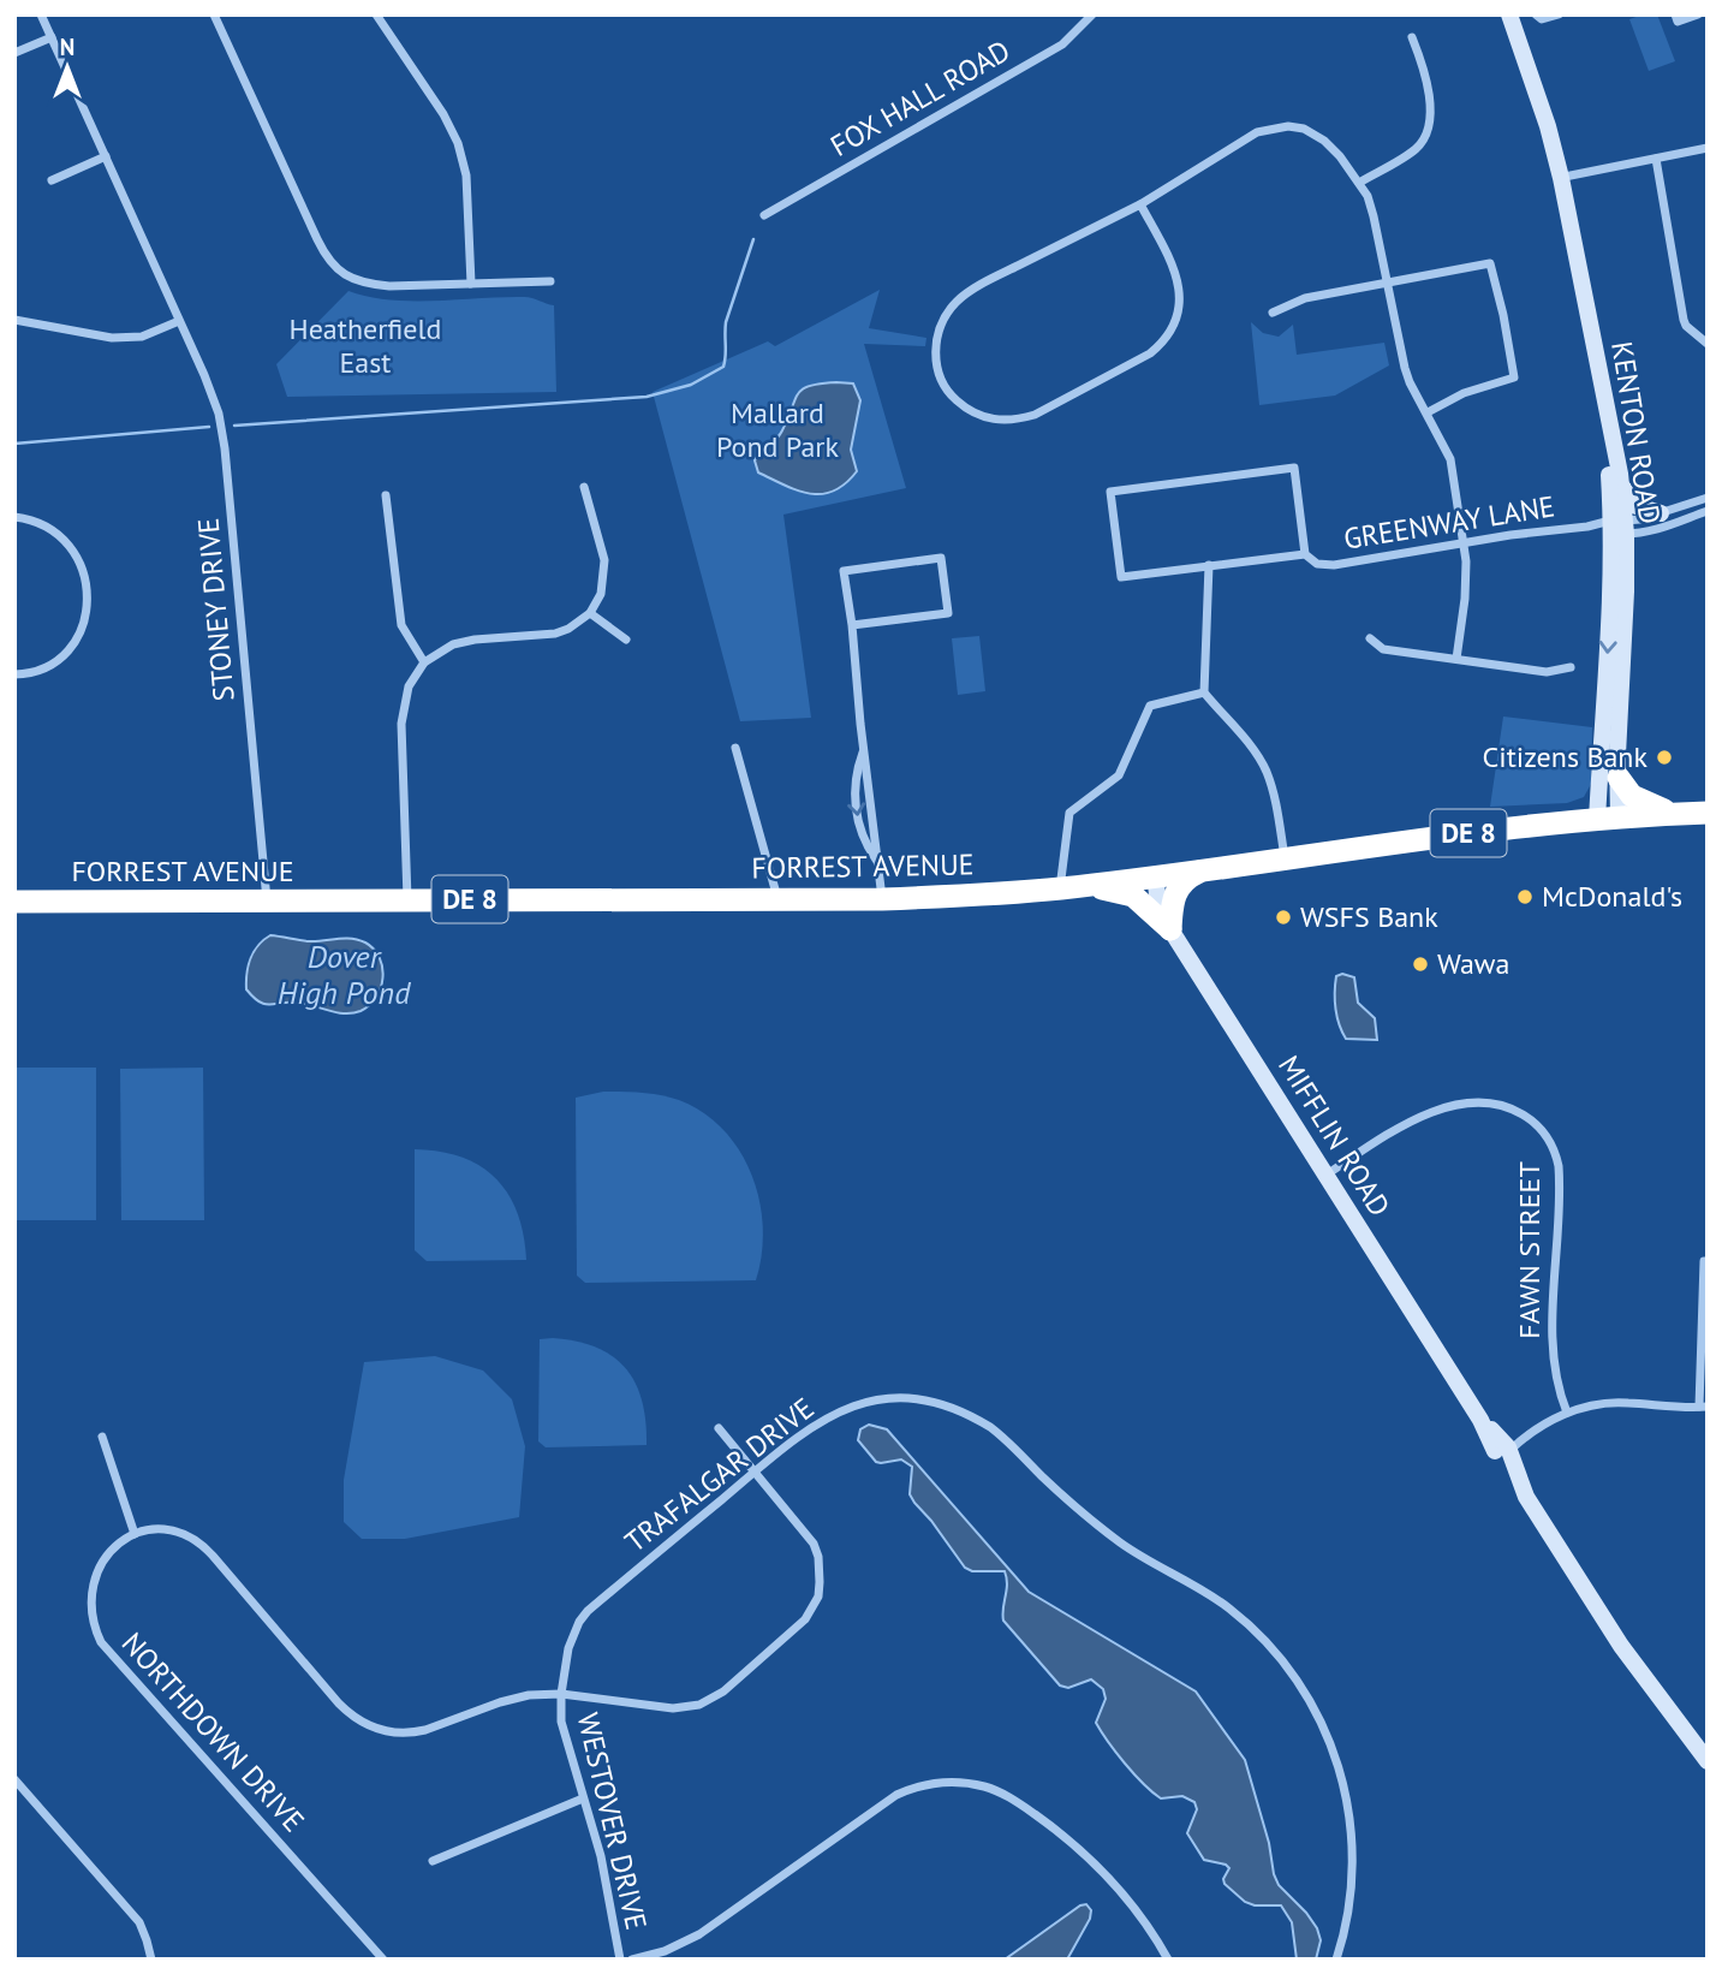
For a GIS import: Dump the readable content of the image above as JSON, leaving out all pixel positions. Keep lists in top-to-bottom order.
{
  "streets": {
    "highway": ["DE 8", "FORREST AVENUE"],
    "main road": ["KENTON ROAD", "MIFFLIN ROAD"],
    "street": [
      "FOX HALL ROAD",
      "GREENWAY LANE",
      "STONEY DRIVE",
      "FAWN STREET",
      "TRAFALGAR DRIVE",
      "NORTHDOWN DRIVE",
      "WESTOVER DRIVE"
    ]
  },
  "crossings": [
    ["KENTON ROAD", "GREENWAY LANE"],
    ["KENTON ROAD", "FORREST AVENUE"],
    ["STONEY DRIVE", "FORREST AVENUE"],
    ["FORREST AVENUE", "MIFFLIN ROAD"],
    ["MIFFLIN ROAD", "FAWN STREET"],
    ["TRAFALGAR DRIVE", "WESTOVER DRIVE"]
  ],
  "water": ["Dover High Pond"],
  "parks": ["Heatherfield East", "Mallard Pond Park"],
  "places": [
    "Citizens Bank",
    "McDonald's",
    "WSFS Bank",
    "Wawa"
  ],
  "north": "top"
}
